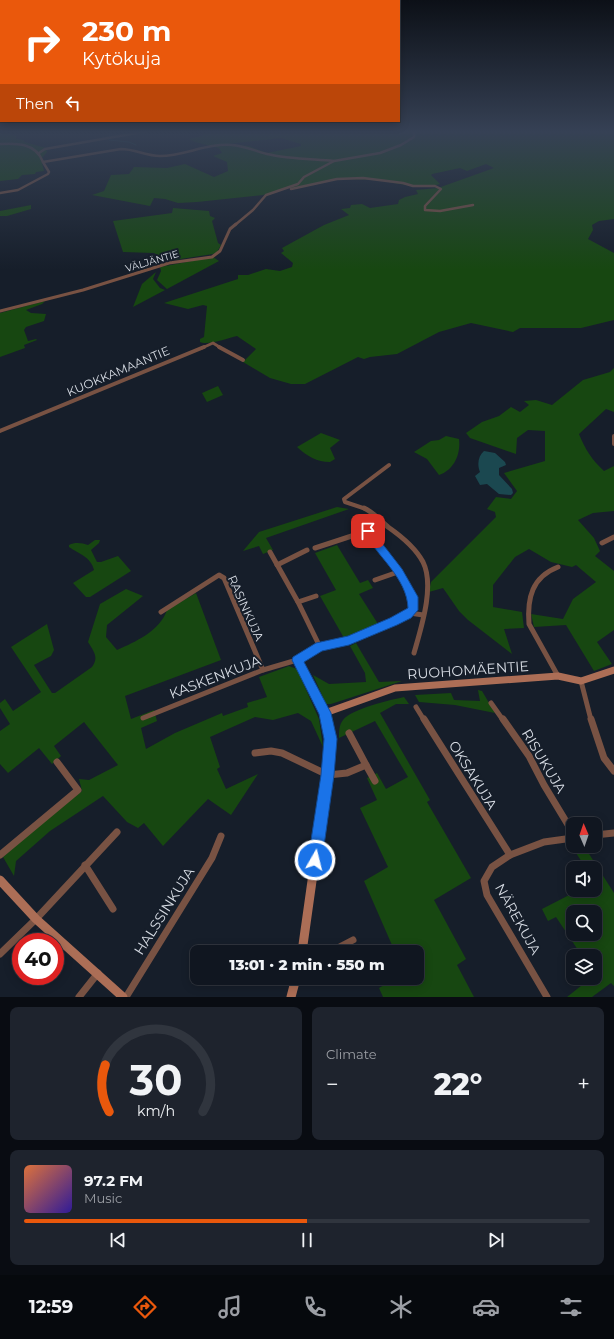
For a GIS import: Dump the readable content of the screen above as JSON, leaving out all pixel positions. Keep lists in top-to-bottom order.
{
  "streets": {
    "street": [
      "VÄLJÄNTIE",
      "KUOKKAMAANTIE",
      "RASINKUJA",
      "RUOHOMÄENTIE",
      "KASKENKUJA",
      "RISUKUJA",
      "OKSAKUJA",
      "HALSSINKUJA",
      "NÄREKUJA"
    ]
  },
  "crossings": [
    ["RASINKUJA", "KASKENKUJA"],
    ["OKSAKUJA", "NÄREKUJA"]
  ],
  "north": "top",
  "page": {
    "turn": ["230 m", "Kytökuja"],
    "then": "Then",
    "limit": "40",
    "trip": "13:01 · 2 min · 550 m",
    "tile": "Climate",
    "heat": ["−", "22°", "+"],
    "song": ["97.2 FM", "Music"],
    "tabs": "12:59",
    "gauge": ["30", "km/h"]
  }
}
